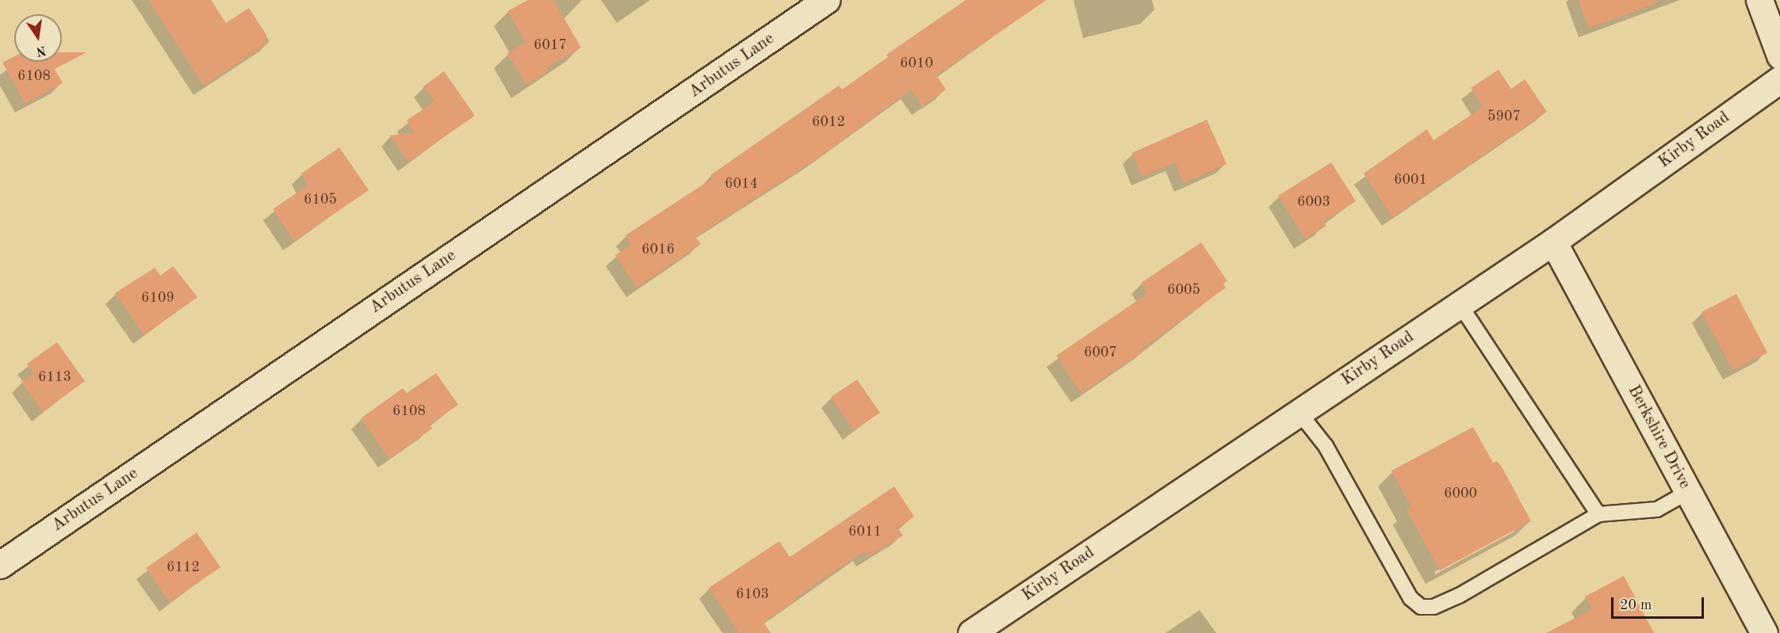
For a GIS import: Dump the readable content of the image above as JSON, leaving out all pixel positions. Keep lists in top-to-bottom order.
{
  "streets": {
    "street": ["Arbutus Lane", "Kirby Road", "Berkshire Drive"]
  },
  "crossings": [
    ["Kirby Road", "Berkshire Drive"]
  ],
  "house_numbers": [
    "6017",
    "6010",
    "6108",
    "5907",
    "6012",
    "6001",
    "6014",
    "6105",
    "6003",
    "6016",
    "6005",
    "6109",
    "6007",
    "6113",
    "6108",
    "6000",
    "6011",
    "6112",
    "6103"
  ],
  "scale_bar": "20 m",
  "north": "bottom"
}
